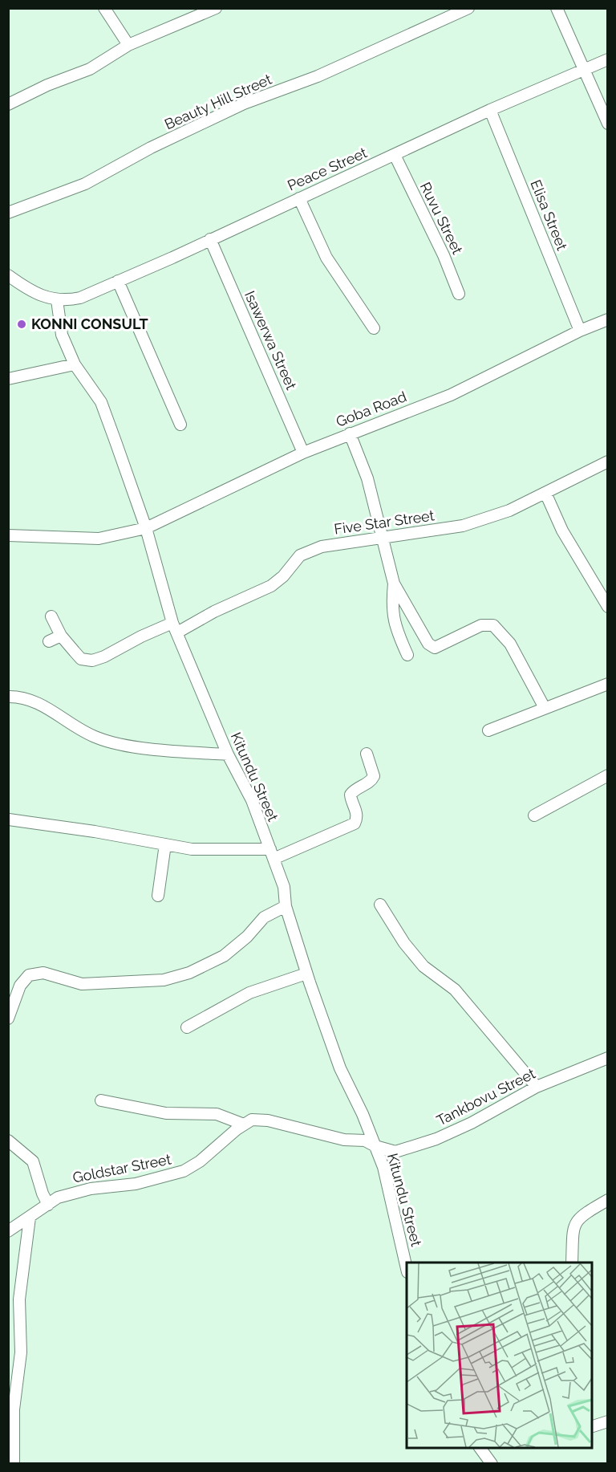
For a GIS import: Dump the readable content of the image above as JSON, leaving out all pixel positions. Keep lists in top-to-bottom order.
{
  "streets": {
    "street": [
      "Beauty Hill Street",
      "Peace Street",
      "Elisa Street",
      "Ruvu Street",
      "Isawerwa Street",
      "Goba Road",
      "Five Star Street",
      "Kitundu Street",
      "Tankbovu Street",
      "Goldstar Street"
    ]
  },
  "crossings": [
    ["Peace Street", "Elisa Street"],
    ["Peace Street", "Ruvu Street"],
    ["Peace Street", "Isawerwa Street"],
    ["Peace Street", "Kitundu Street"],
    ["Elisa Street", "Goba Road"],
    ["Isawerwa Street", "Goba Road"],
    ["Goba Road", "Kitundu Street"],
    ["Five Star Street", "Kitundu Street"],
    ["Kitundu Street", "Tankbovu Street"],
    ["Kitundu Street", "Goldstar Street"],
    ["Tankbovu Street", "Goldstar Street"]
  ],
  "places": ["KONNI CONSULT"]
}
